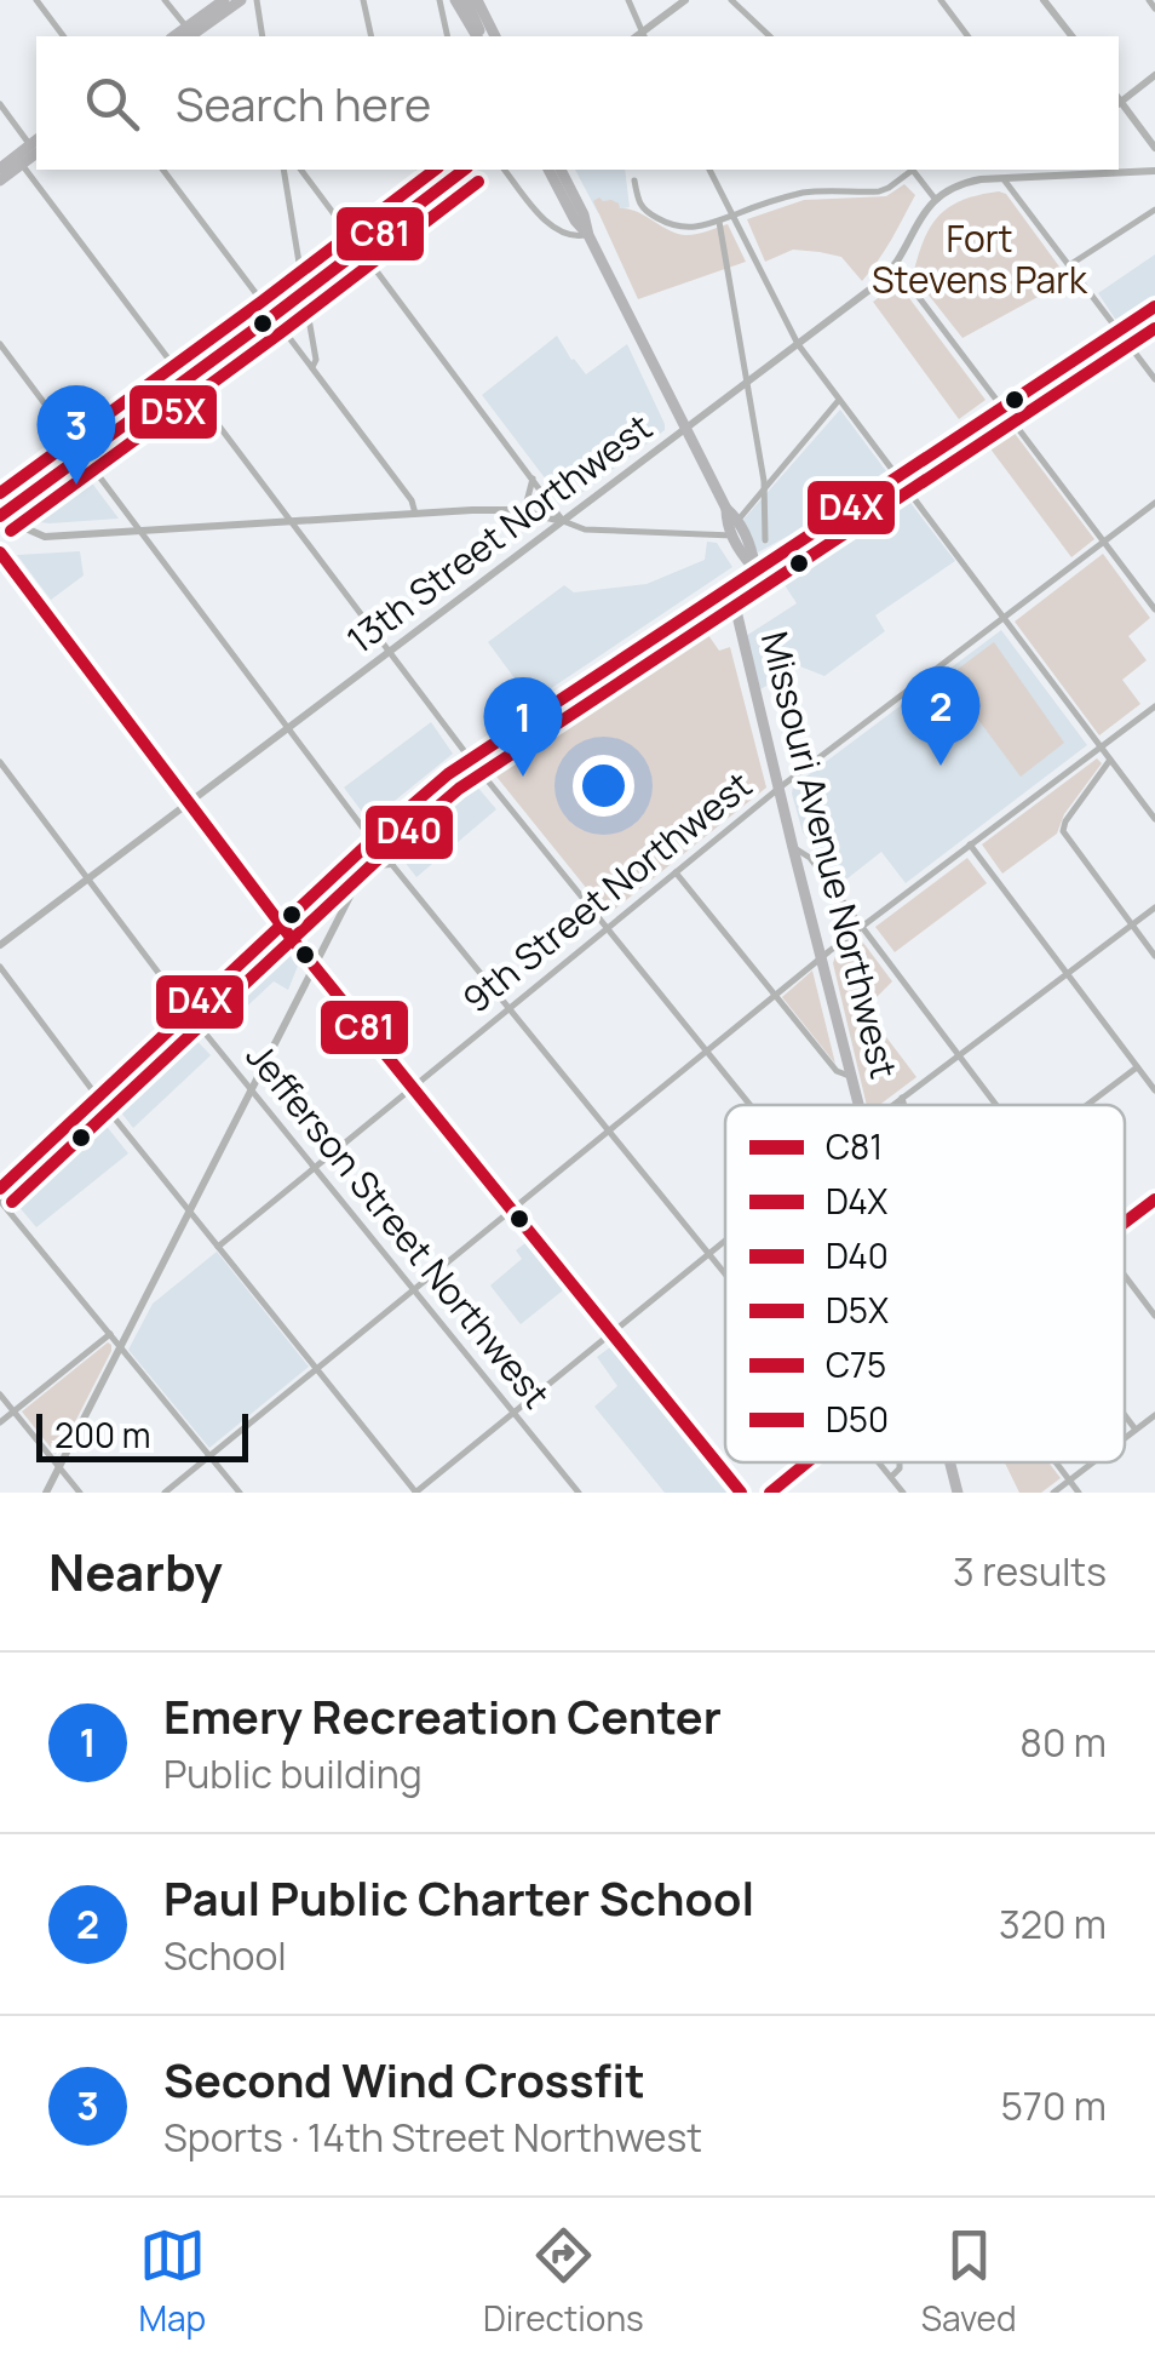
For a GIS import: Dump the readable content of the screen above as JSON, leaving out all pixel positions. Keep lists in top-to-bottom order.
{
  "streets": {
    "main road": ["Missouri Avenue Northwest"],
    "street": ["13th Street Northwest", "9th Street Northwest", "Jefferson Street Northwest"]
  },
  "crossings": [
    ["13th Street Northwest", "Jefferson Street Northwest"],
    ["Missouri Avenue Northwest", "9th Street Northwest"],
    ["9th Street Northwest", "Jefferson Street Northwest"]
  ],
  "parks": ["Fort Stevens Park"],
  "lines": [
    "transit line C81",
    "transit line D50",
    "transit line D5X",
    "transit line D4X",
    "transit line D40",
    "transit line C75"
  ],
  "legend": [
    "C81",
    "D4X",
    "D40",
    "D5X",
    "C75",
    "D50"
  ],
  "scale_bar": "200 m",
  "page": {
    "search": "Search here",
    "pins": ["3", "2", "1"],
    "scale": "200 m",
    "heading": ["Nearby", "3 results"],
    "list": [
      {
        "mark": "1",
        "name": "Emery Recreation Center",
        "note": "Public building",
        "value": "80 m"
      },
      {
        "mark": "2",
        "name": "Paul Public Charter School",
        "note": "School",
        "value": "320 m"
      },
      {
        "mark": "3",
        "name": "Second Wind Crossfit",
        "note": "Sports · 14th Street Northwest",
        "value": "570 m"
      }
    ],
    "nav": ["Map", "Directions", "Saved"]
  }
}
